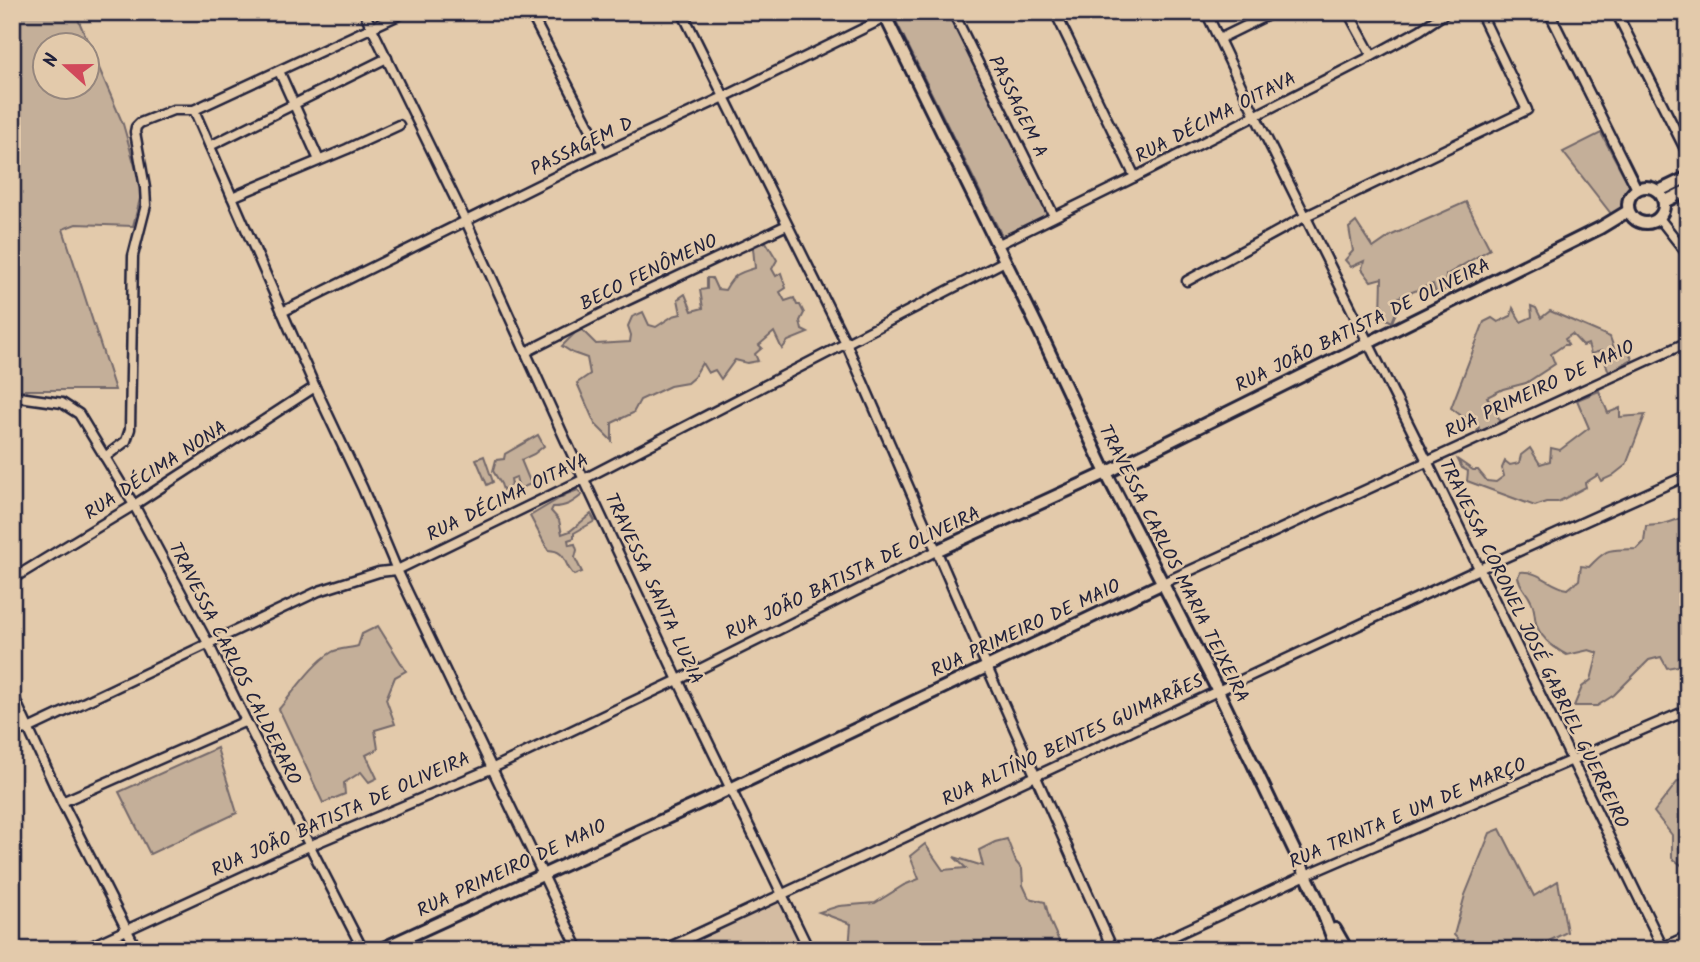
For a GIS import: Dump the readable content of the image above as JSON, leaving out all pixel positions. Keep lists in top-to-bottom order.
{
  "streets": {
    "street": [
      "PASSAGEM A",
      "RUA DÉCIMA OITAVA",
      "PASSAGEM D",
      "BECO FENÔMENO",
      "RUA JOÃO BATISTA DE OLIVEIRA",
      "RUA PRIMEIRO DE MAIO",
      "RUA DÉCIMA NONA",
      "TRAVESSA CARLOS MARIA TEIXEIRA",
      "TRAVESSA SANTA LUZIA",
      "TRAVESSA CORONEL JOSÉ GABRIEL GUERREIRO",
      "TRAVESSA CARLOS CALDERARO",
      "RUA ALTÍNO BENTES GUIMARÃES",
      "RUA TRINTA E UM DE MARÇO"
    ]
  },
  "crossings": [
    ["PASSAGEM A", "RUA DÉCIMA OITAVA"],
    ["RUA DÉCIMA OITAVA", "TRAVESSA CARLOS MARIA TEIXEIRA"],
    ["RUA DÉCIMA OITAVA", "TRAVESSA SANTA LUZIA"],
    ["RUA DÉCIMA OITAVA", "TRAVESSA CORONEL JOSÉ GABRIEL GUERREIRO"],
    ["RUA DÉCIMA OITAVA", "TRAVESSA CARLOS CALDERARO"],
    ["PASSAGEM D", "TRAVESSA CARLOS MARIA TEIXEIRA"],
    ["PASSAGEM D", "TRAVESSA SANTA LUZIA"],
    ["BECO FENÔMENO", "TRAVESSA SANTA LUZIA"],
    ["RUA JOÃO BATISTA DE OLIVEIRA", "TRAVESSA CARLOS MARIA TEIXEIRA"],
    ["RUA JOÃO BATISTA DE OLIVEIRA", "TRAVESSA SANTA LUZIA"],
    ["RUA JOÃO BATISTA DE OLIVEIRA", "TRAVESSA CORONEL JOSÉ GABRIEL GUERREIRO"],
    ["RUA JOÃO BATISTA DE OLIVEIRA", "TRAVESSA CARLOS CALDERARO"],
    ["RUA PRIMEIRO DE MAIO", "TRAVESSA CARLOS MARIA TEIXEIRA"],
    ["RUA PRIMEIRO DE MAIO", "TRAVESSA SANTA LUZIA"],
    ["RUA PRIMEIRO DE MAIO", "TRAVESSA CORONEL JOSÉ GABRIEL GUERREIRO"],
    ["RUA DÉCIMA NONA", "TRAVESSA CARLOS CALDERARO"],
    ["TRAVESSA CARLOS MARIA TEIXEIRA", "RUA ALTÍNO BENTES GUIMARÃES"],
    ["TRAVESSA CARLOS MARIA TEIXEIRA", "RUA TRINTA E UM DE MARÇO"],
    ["TRAVESSA SANTA LUZIA", "RUA ALTÍNO BENTES GUIMARÃES"],
    ["TRAVESSA CORONEL JOSÉ GABRIEL GUERREIRO", "RUA ALTÍNO BENTES GUIMARÃES"],
    ["TRAVESSA CORONEL JOSÉ GABRIEL GUERREIRO", "RUA TRINTA E UM DE MARÇO"]
  ],
  "north": "left"
}
